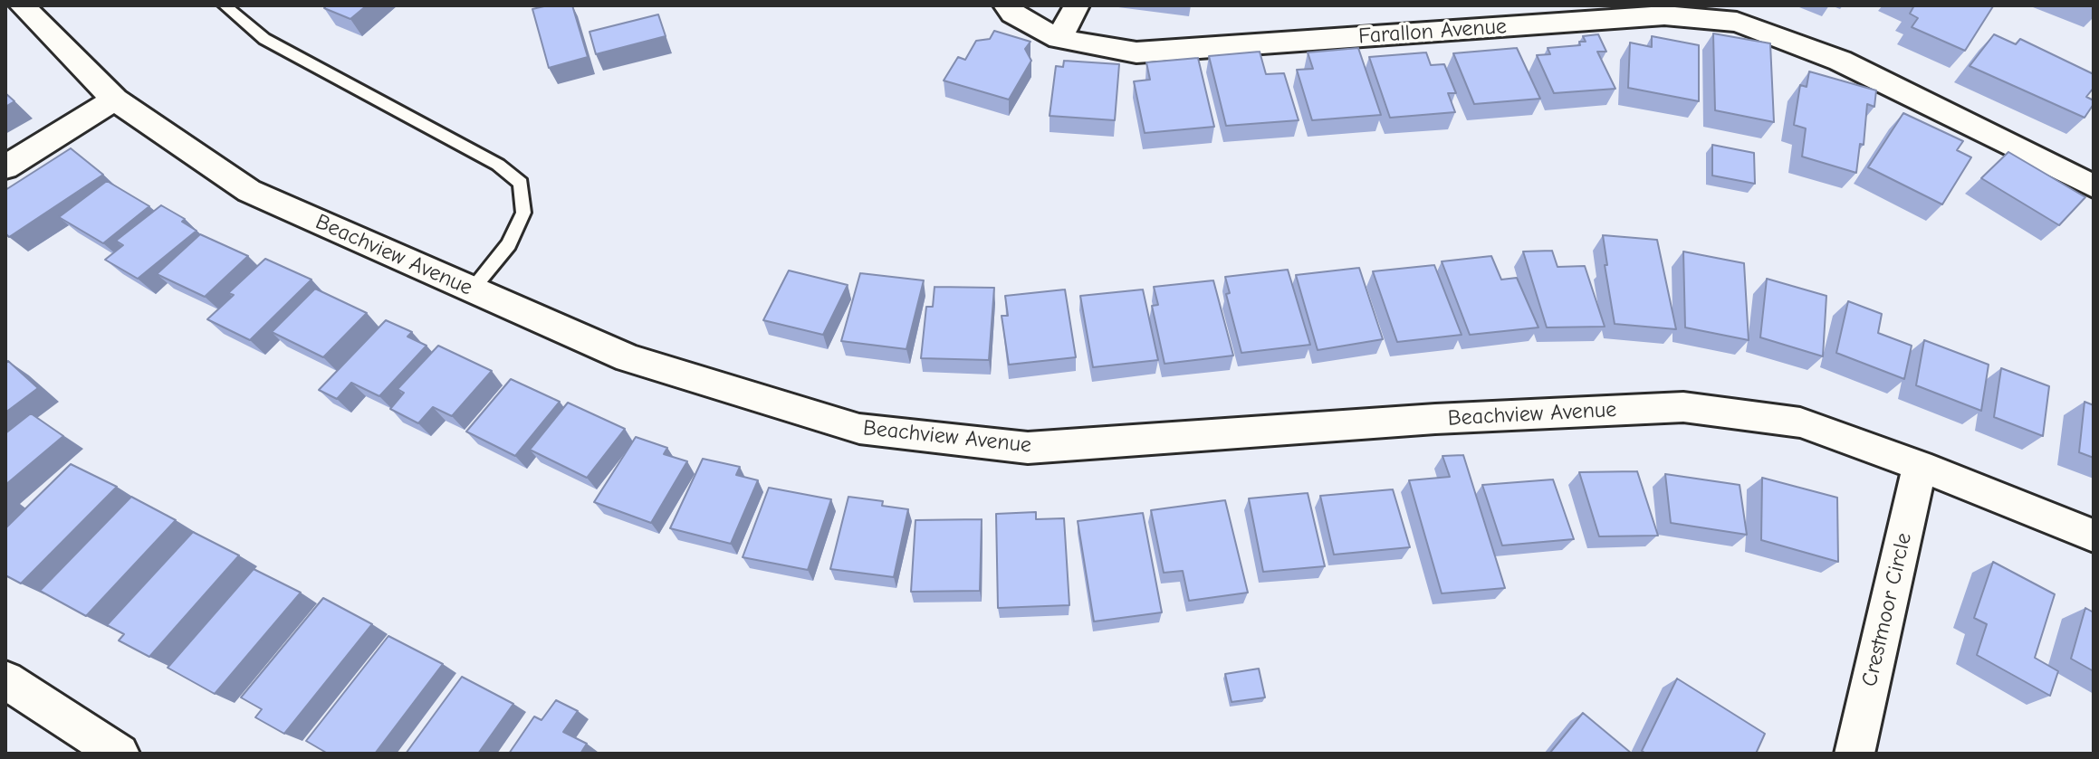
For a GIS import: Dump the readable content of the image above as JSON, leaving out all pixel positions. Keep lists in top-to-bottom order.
{
  "streets": {
    "street": ["Farallon Avenue", "Beachview Avenue", "Crestmoor Circle"]
  },
  "crossings": [
    ["Beachview Avenue", "Crestmoor Circle"]
  ]
}
